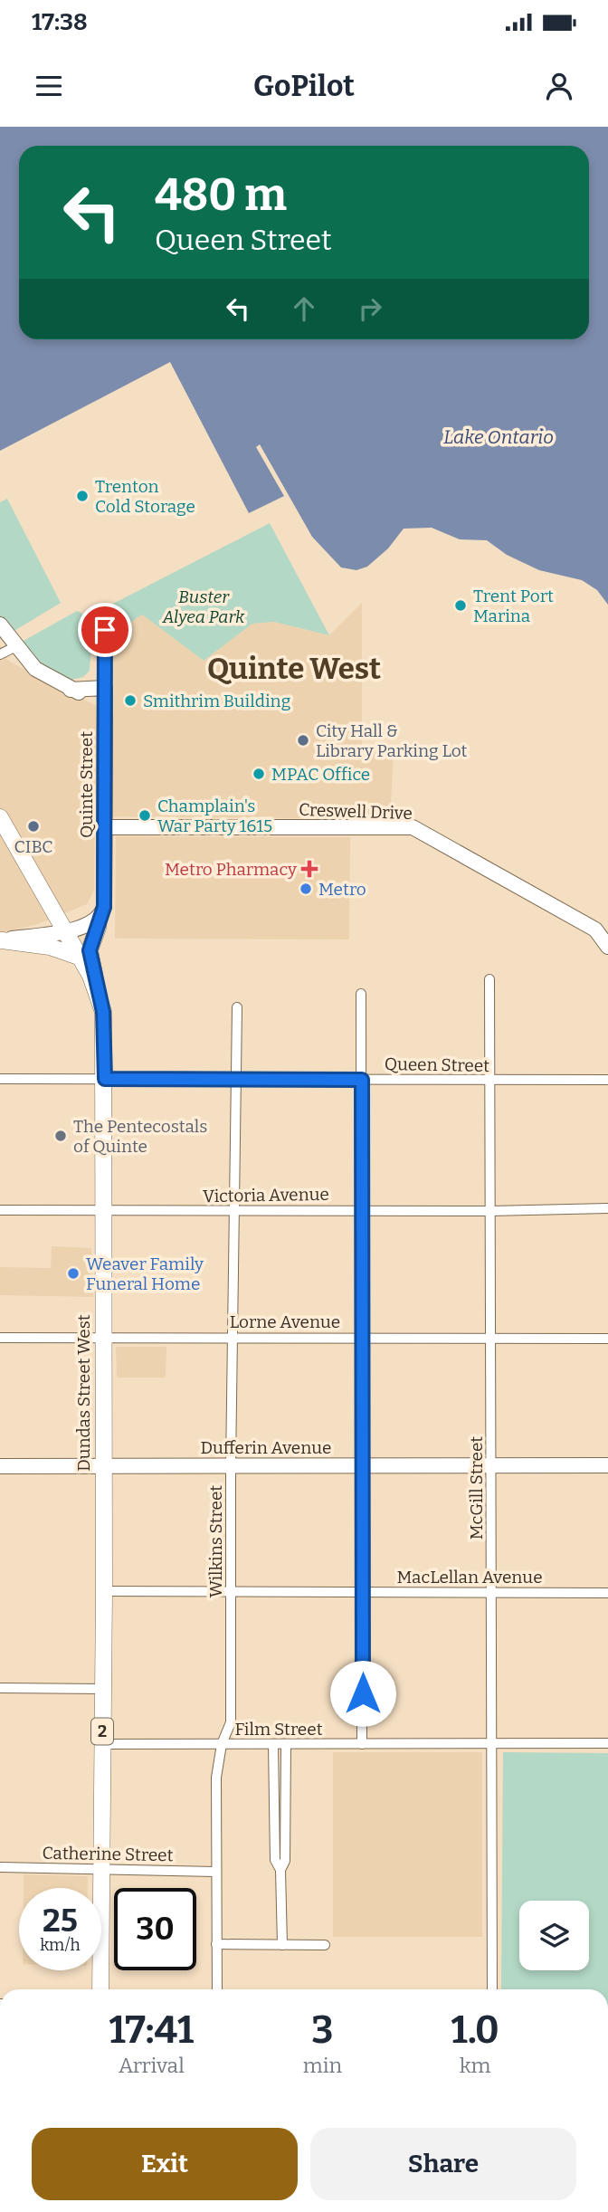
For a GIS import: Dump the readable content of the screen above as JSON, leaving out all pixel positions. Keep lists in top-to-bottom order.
{
  "streets": {
    "main road": ["Dundas Street West", "2"],
    "street": [
      "Quinte Street",
      "Creswell Drive",
      "Queen Street",
      "Victoria Avenue",
      "Lorne Avenue",
      "Dufferin Avenue",
      "McGill Street",
      "Wilkins Street",
      "MacLellan Avenue",
      "Film Street",
      "Catherine Street"
    ]
  },
  "crossings": [
    ["Quinte Street", "Creswell Drive"],
    ["Queen Street", "Dundas Street West"],
    ["Queen Street", "McGill Street"],
    ["Queen Street", "Wilkins Street"],
    ["Victoria Avenue", "Dundas Street West"],
    ["Victoria Avenue", "McGill Street"],
    ["Victoria Avenue", "Wilkins Street"],
    ["Lorne Avenue", "Dundas Street West"],
    ["Lorne Avenue", "McGill Street"],
    ["Lorne Avenue", "Wilkins Street"],
    ["Dundas Street West", "Dufferin Avenue"],
    ["Dundas Street West", "MacLellan Avenue"],
    ["Dundas Street West", "Film Street"],
    ["Dundas Street West", "Catherine Street"],
    ["Dufferin Avenue", "McGill Street"],
    ["Dufferin Avenue", "Wilkins Street"],
    ["McGill Street", "MacLellan Avenue"],
    ["McGill Street", "Film Street"],
    ["Wilkins Street", "MacLellan Avenue"],
    ["Wilkins Street", "Film Street"],
    ["Wilkins Street", "Catherine Street"]
  ],
  "districts": ["Quinte West"],
  "water": ["Lake Ontario"],
  "parks": ["Buster Alyea Park"],
  "places": {
    "other": [
      "Trenton Cold Storage",
      "Trent Port Marina",
      "Smithrim Building",
      "City Hall & Library Parking Lot",
      "MPAC Office",
      "Champlain's War Party 1615",
      "CIBC",
      "Metro",
      "The Pentecostals of Quinte",
      "Weaver Family Funeral Home"
    ],
    "health": ["Metro Pharmacy"]
  },
  "page": {
    "status": "17:38",
    "header": "GoPilot",
    "turn": ["480 m", "Queen Street"],
    "speed": "25 km/h",
    "limit": "30",
    "eta": [
      "17:41",
      "Arrival",
      "3",
      "min",
      "1.0",
      "km"
    ],
    "buttons": ["Exit", "Share"]
  }
}
